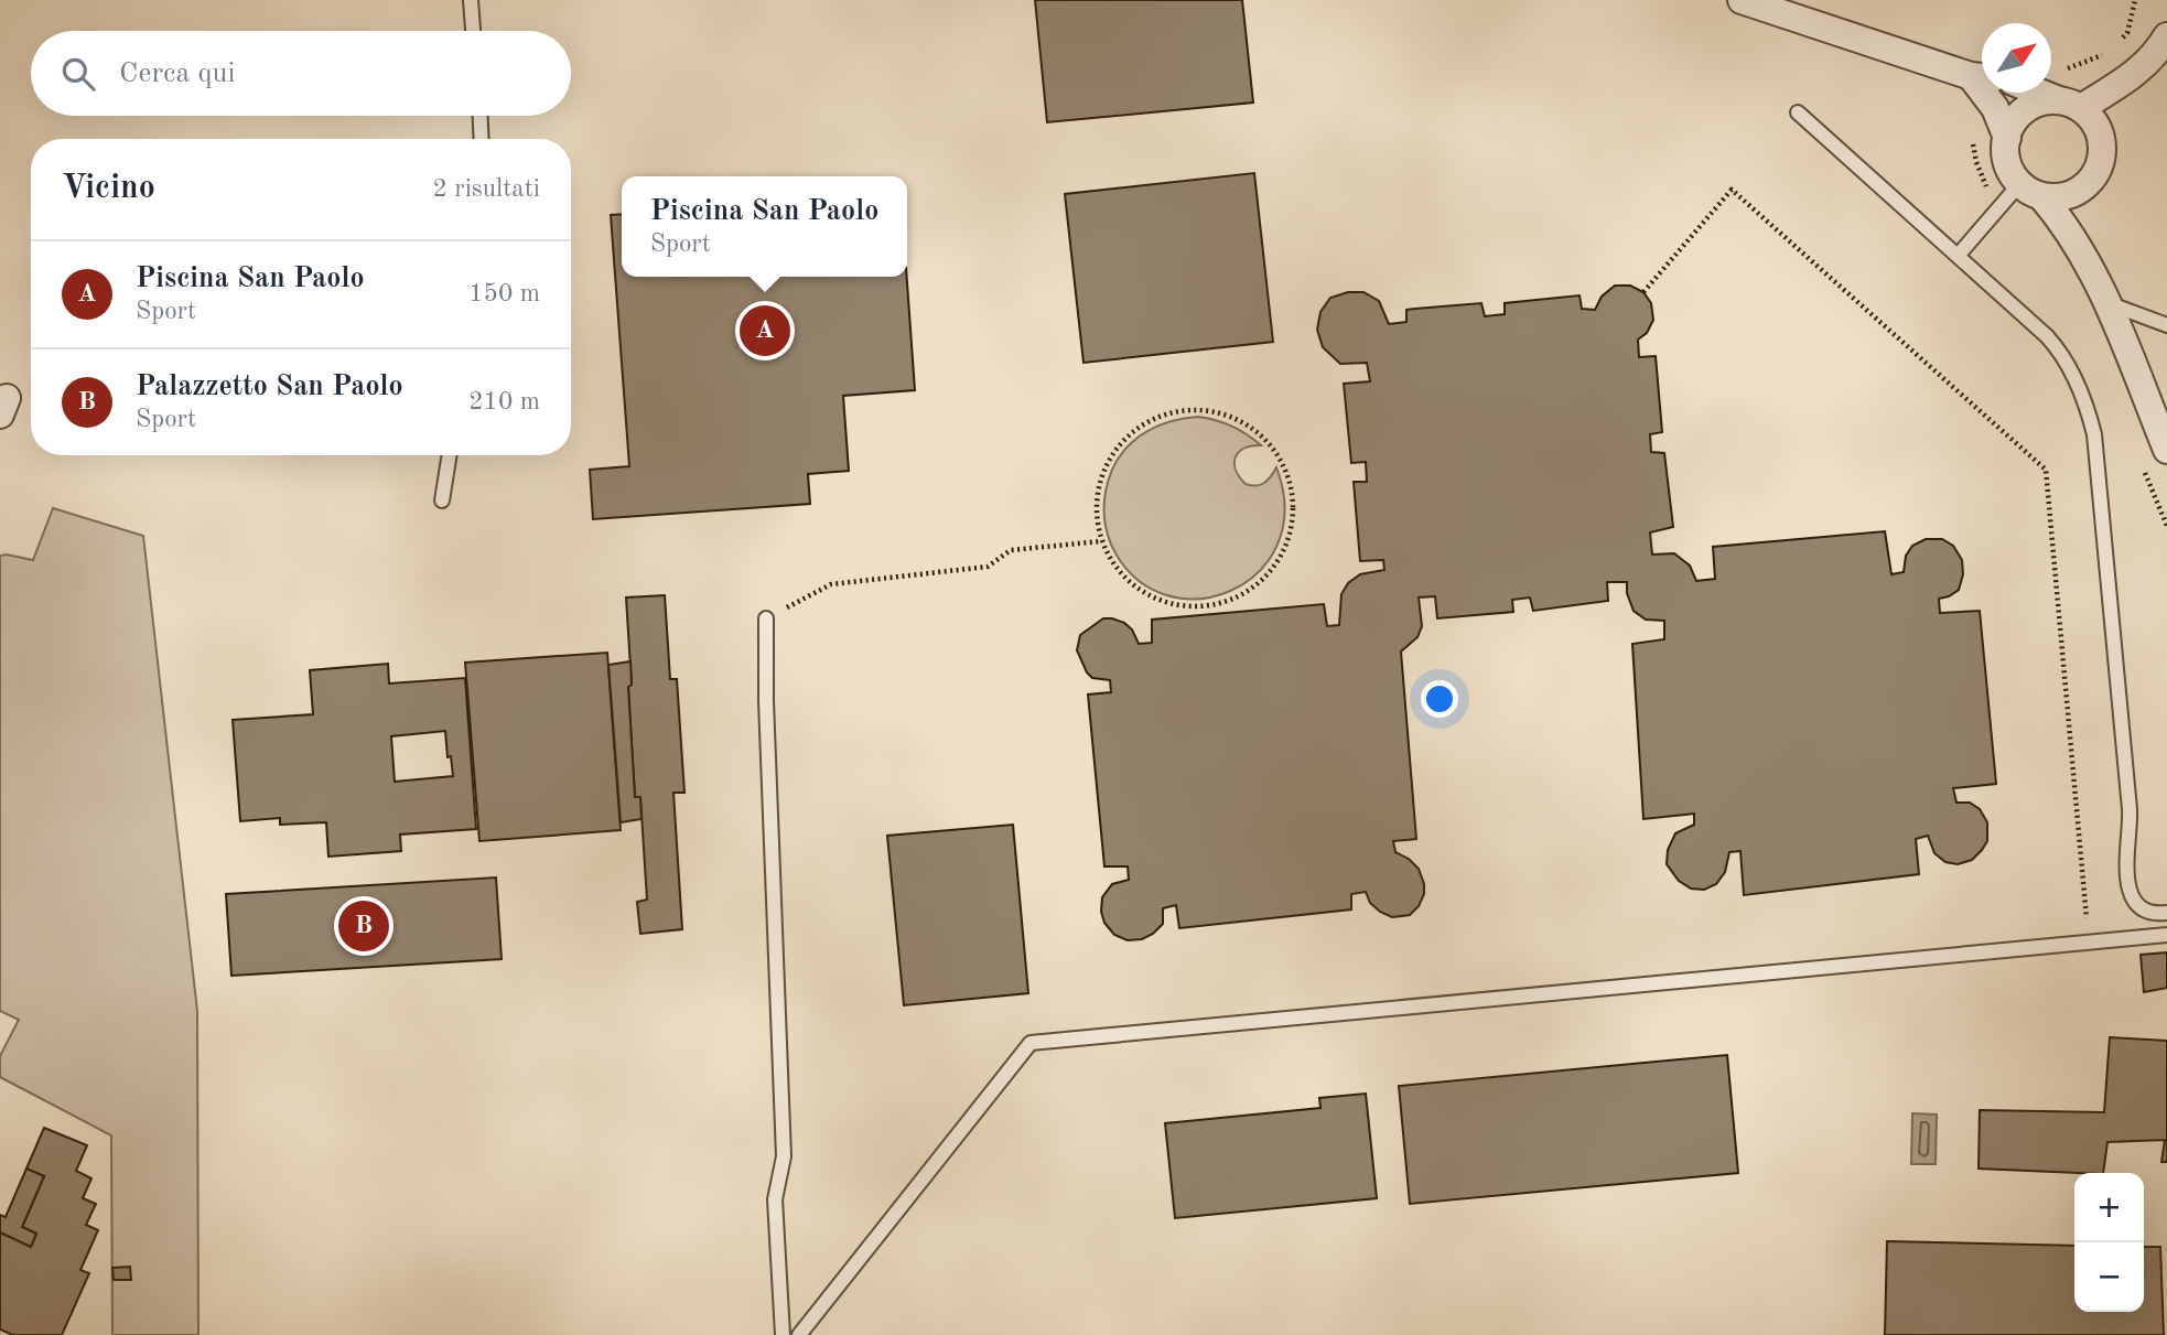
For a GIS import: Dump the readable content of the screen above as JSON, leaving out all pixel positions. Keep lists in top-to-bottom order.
{
  "north": "top right",
  "page": {
    "search": "Cerca qui",
    "heading": ["Vicino", "2 risultati"],
    "popup": ["Piscina San Paolo", "Sport"],
    "list": [
      {
        "mark": "A",
        "name": "Piscina San Paolo",
        "note": "Sport",
        "value": "150 m"
      },
      {
        "mark": "B",
        "name": "Palazzetto San Paolo",
        "note": "Sport",
        "value": "210 m"
      }
    ],
    "pins": ["A", "B"],
    "map_buttons": ["+", "−"]
  }
}
